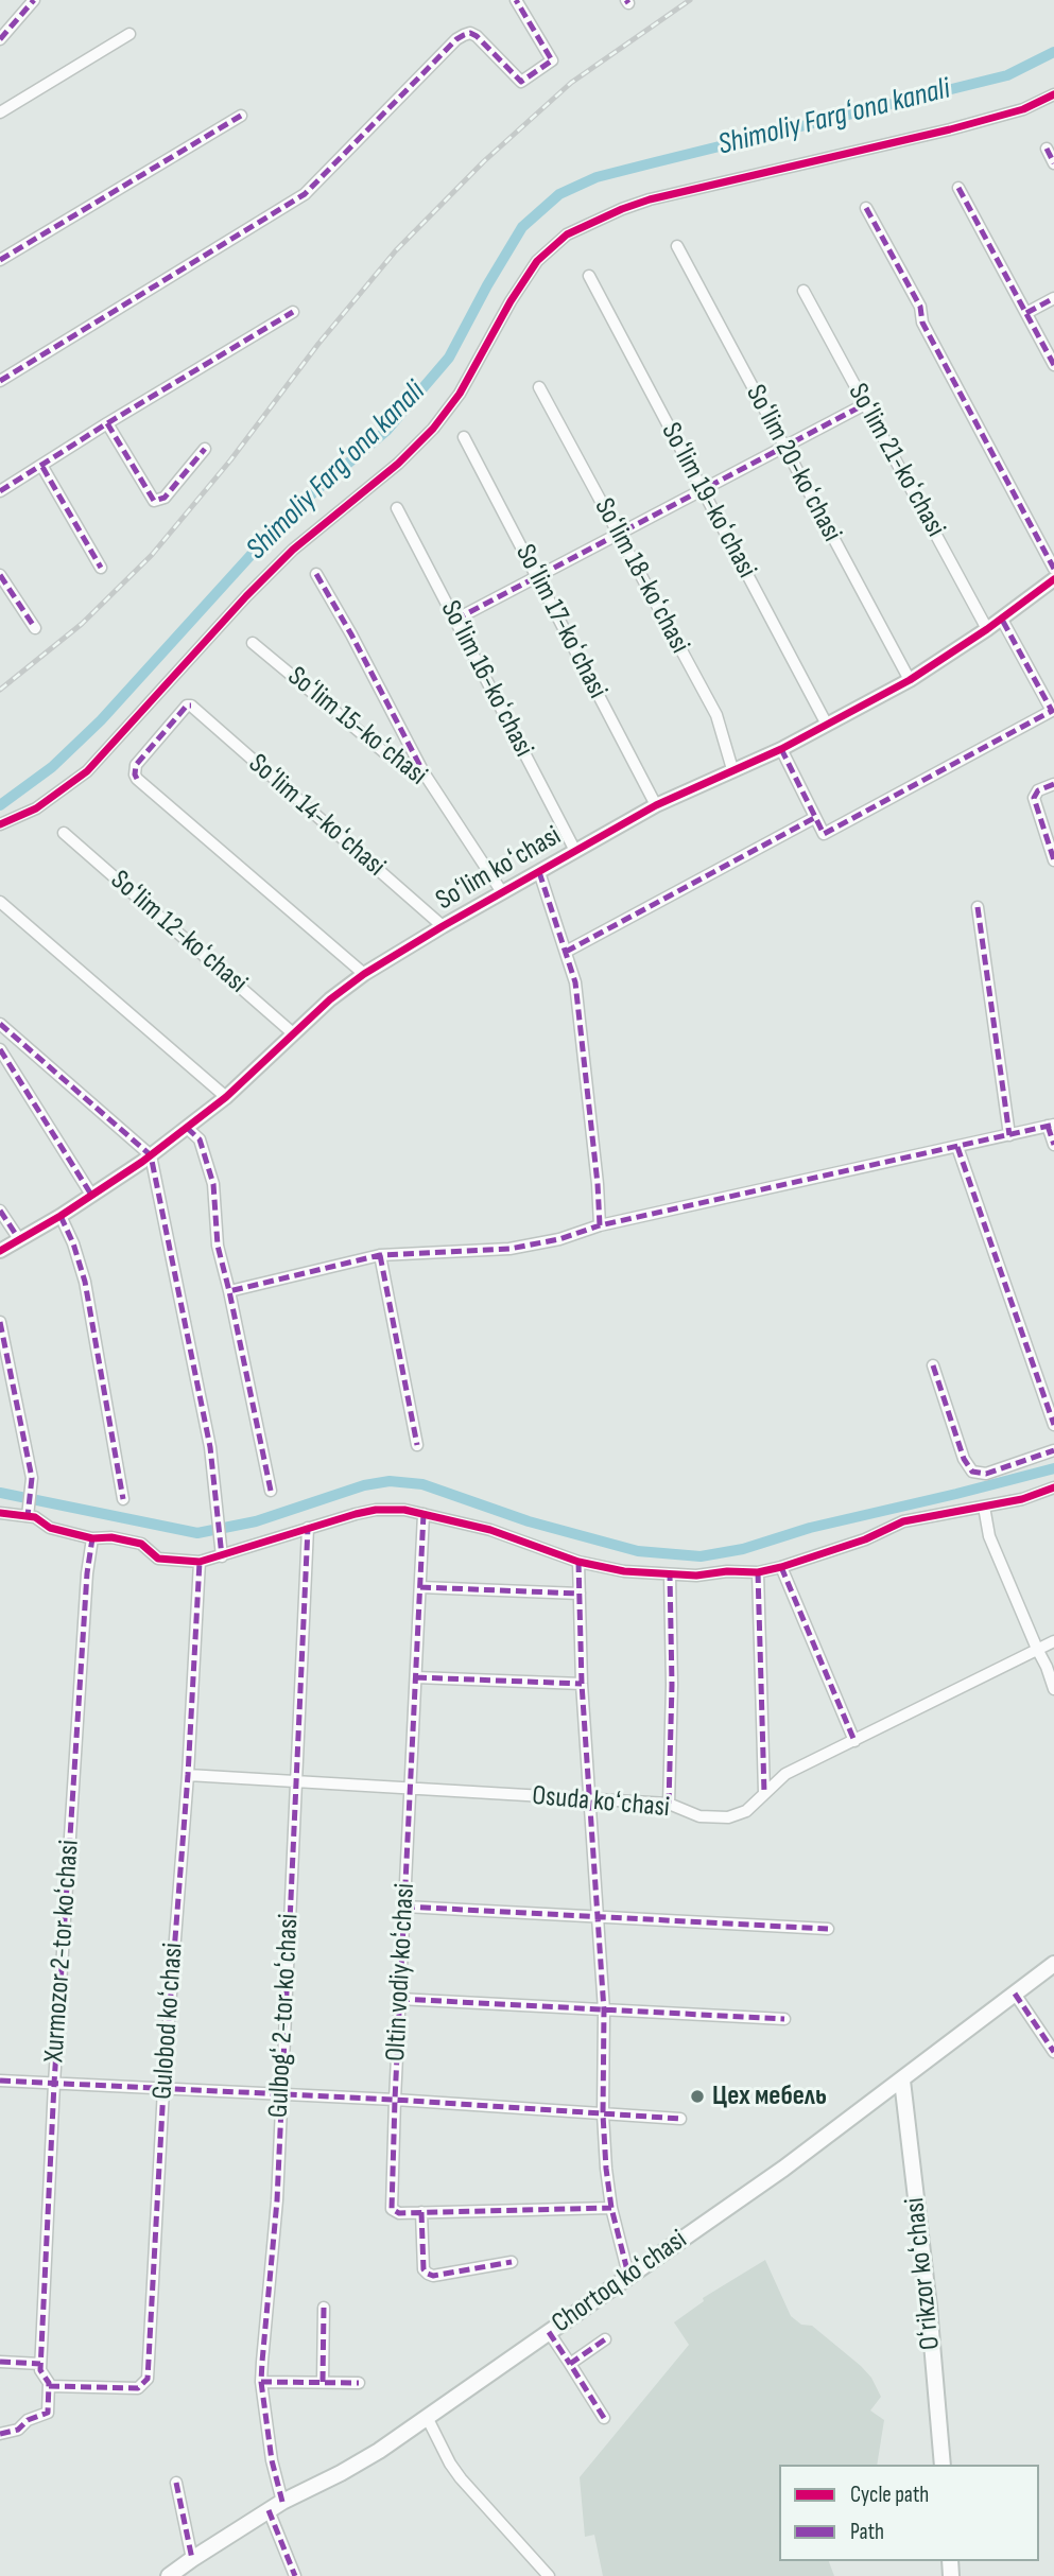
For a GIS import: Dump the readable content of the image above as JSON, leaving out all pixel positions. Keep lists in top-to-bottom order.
{
  "streets": {
    "main road": ["Oʻrikzor koʻchasi", "Chortoq koʻchasi"],
    "street": [
      "Soʻlim 21-koʻchasi",
      "Soʻlim 20-koʻchasi",
      "Soʻlim 19-koʻchasi",
      "Soʻlim 18-koʻchasi",
      "Soʻlim 17-koʻchasi",
      "Soʻlim 16-koʻchasi",
      "Soʻlim 15-koʻchasi",
      "Soʻlim 14-koʻchasi",
      "Soʻlim koʻchasi",
      "Soʻlim 12-koʻchasi",
      "Osuda koʻchasi",
      "Xurmozor 2-tor koʻchasi",
      "Oltin vodiy koʻchasi",
      "Gulbogʻ 2-tor koʻchasi",
      "Gulobod koʻchasi"
    ]
  },
  "crossings": [
    ["Soʻlim 21-koʻchasi", "Soʻlim koʻchasi"],
    ["Soʻlim 20-koʻchasi", "Soʻlim koʻchasi"],
    ["Soʻlim 19-koʻchasi", "Soʻlim koʻchasi"],
    ["Soʻlim 18-koʻchasi", "Soʻlim koʻchasi"],
    ["Soʻlim 17-koʻchasi", "Soʻlim koʻchasi"],
    ["Soʻlim 16-koʻchasi", "Soʻlim koʻchasi"],
    ["Soʻlim 15-koʻchasi", "Soʻlim koʻchasi"],
    ["Soʻlim 14-koʻchasi", "Soʻlim koʻchasi"],
    ["Soʻlim koʻchasi", "Soʻlim 12-koʻchasi"],
    ["Osuda koʻchasi", "Oltin vodiy koʻchasi"],
    ["Osuda koʻchasi", "Gulbogʻ 2-tor koʻchasi"],
    ["Osuda koʻchasi", "Gulobod koʻchasi"],
    ["Gulbogʻ 2-tor koʻchasi", "Chortoq koʻchasi"],
    ["Oʻrikzor koʻchasi", "Chortoq koʻchasi"]
  ],
  "water": ["Shimoliy Fargʻona kanali"],
  "places": ["Цех мебель"],
  "legend": ["Cycle path", "Path"]
}
